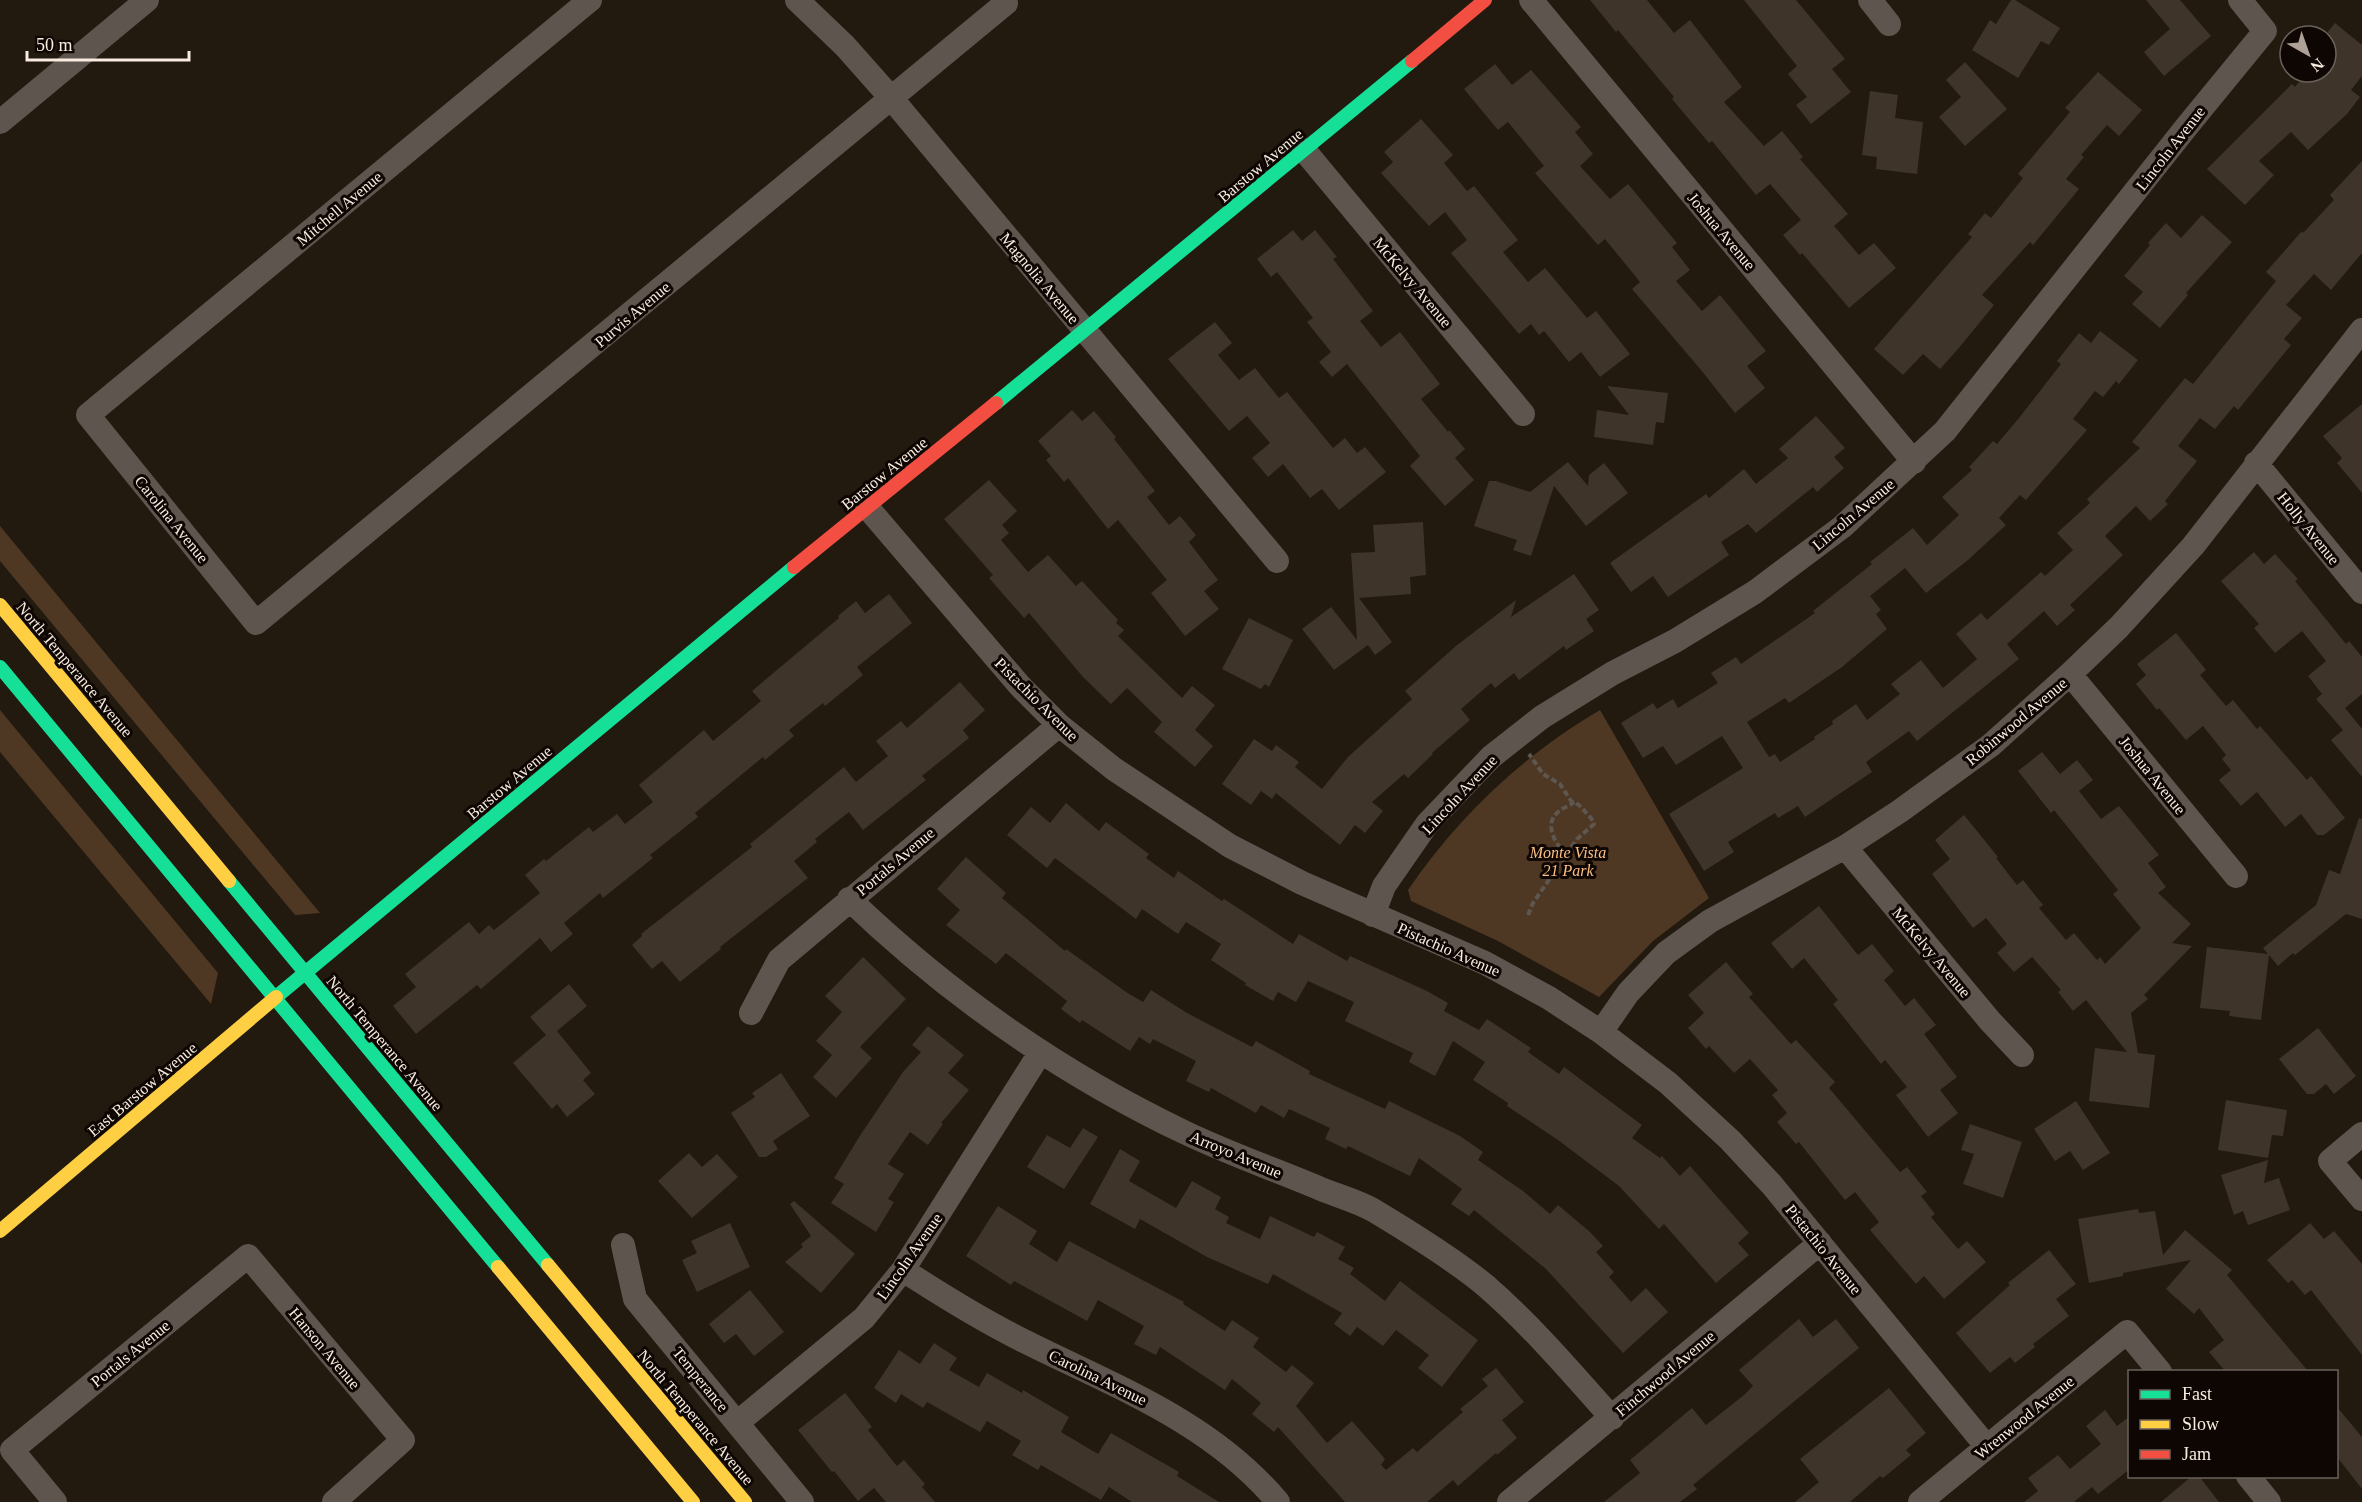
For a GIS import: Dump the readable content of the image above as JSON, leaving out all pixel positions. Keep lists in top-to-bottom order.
{
  "streets": {
    "main road": ["Barstow Avenue", "North Temperance Avenue", "East Barstow Avenue"],
    "street": [
      "Lincoln Avenue",
      "Mitchell Avenue",
      "Joshua Avenue",
      "Magnolia Avenue",
      "McKelvy Avenue",
      "Purvis Avenue",
      "Carolina Avenue",
      "Holly Avenue",
      "Pistachio Avenue",
      "Robinwood Avenue",
      "Portals Avenue",
      "Arroyo Avenue",
      "Hanson Avenue",
      "Finchwood Avenue",
      "Temperance",
      "Wrenwood Avenue"
    ]
  },
  "crossings": [
    ["Lincoln Avenue", "Joshua Avenue"],
    ["Lincoln Avenue", "Carolina Avenue"],
    ["Lincoln Avenue", "Pistachio Avenue"],
    ["Lincoln Avenue", "Arroyo Avenue"],
    ["Lincoln Avenue", "Temperance"],
    ["Barstow Avenue", "Magnolia Avenue"],
    ["Barstow Avenue", "McKelvy Avenue"],
    ["Barstow Avenue", "North Temperance Avenue"],
    ["Barstow Avenue", "Pistachio Avenue"],
    ["Barstow Avenue", "East Barstow Avenue"],
    ["Mitchell Avenue", "Carolina Avenue"],
    ["Joshua Avenue", "Robinwood Avenue"],
    ["Magnolia Avenue", "Purvis Avenue"],
    ["McKelvy Avenue", "Robinwood Avenue"],
    ["Purvis Avenue", "Carolina Avenue"],
    ["Holly Avenue", "Robinwood Avenue"],
    ["North Temperance Avenue", "East Barstow Avenue"],
    ["Pistachio Avenue", "Robinwood Avenue"],
    ["Pistachio Avenue", "Portals Avenue"],
    ["Pistachio Avenue", "Finchwood Avenue"],
    ["Pistachio Avenue", "Wrenwood Avenue"],
    ["Portals Avenue", "Arroyo Avenue"],
    ["Portals Avenue", "Hanson Avenue"],
    ["Arroyo Avenue", "Finchwood Avenue"]
  ],
  "parks": ["Monte Vista 21 Park"],
  "legend": ["Fast", "Slow", "Jam"],
  "scale_bar": "50 m",
  "north": "bottom right"
}
